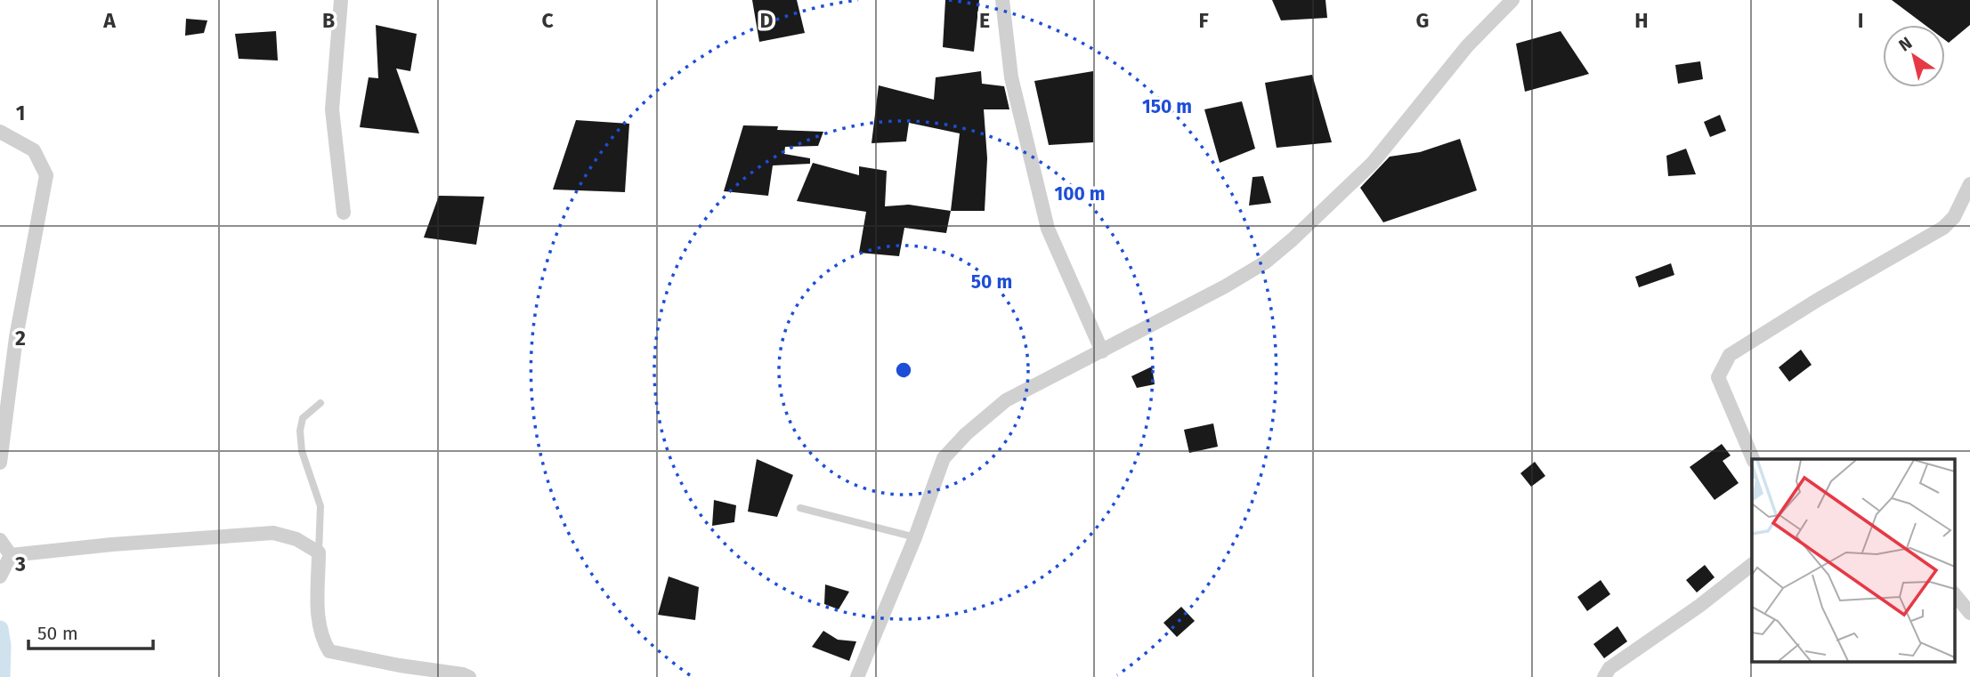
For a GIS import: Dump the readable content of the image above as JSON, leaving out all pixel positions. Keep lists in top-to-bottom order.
{
  "scale_bar": "50 m",
  "north": "top left",
  "grid": {
    "columns": [
      "A",
      "B",
      "C",
      "D",
      "E",
      "F",
      "G",
      "H",
      "I"
    ],
    "rows": ["1", "2", "3"]
  },
  "rings": ["150 m", "100 m", "50 m"]
}
